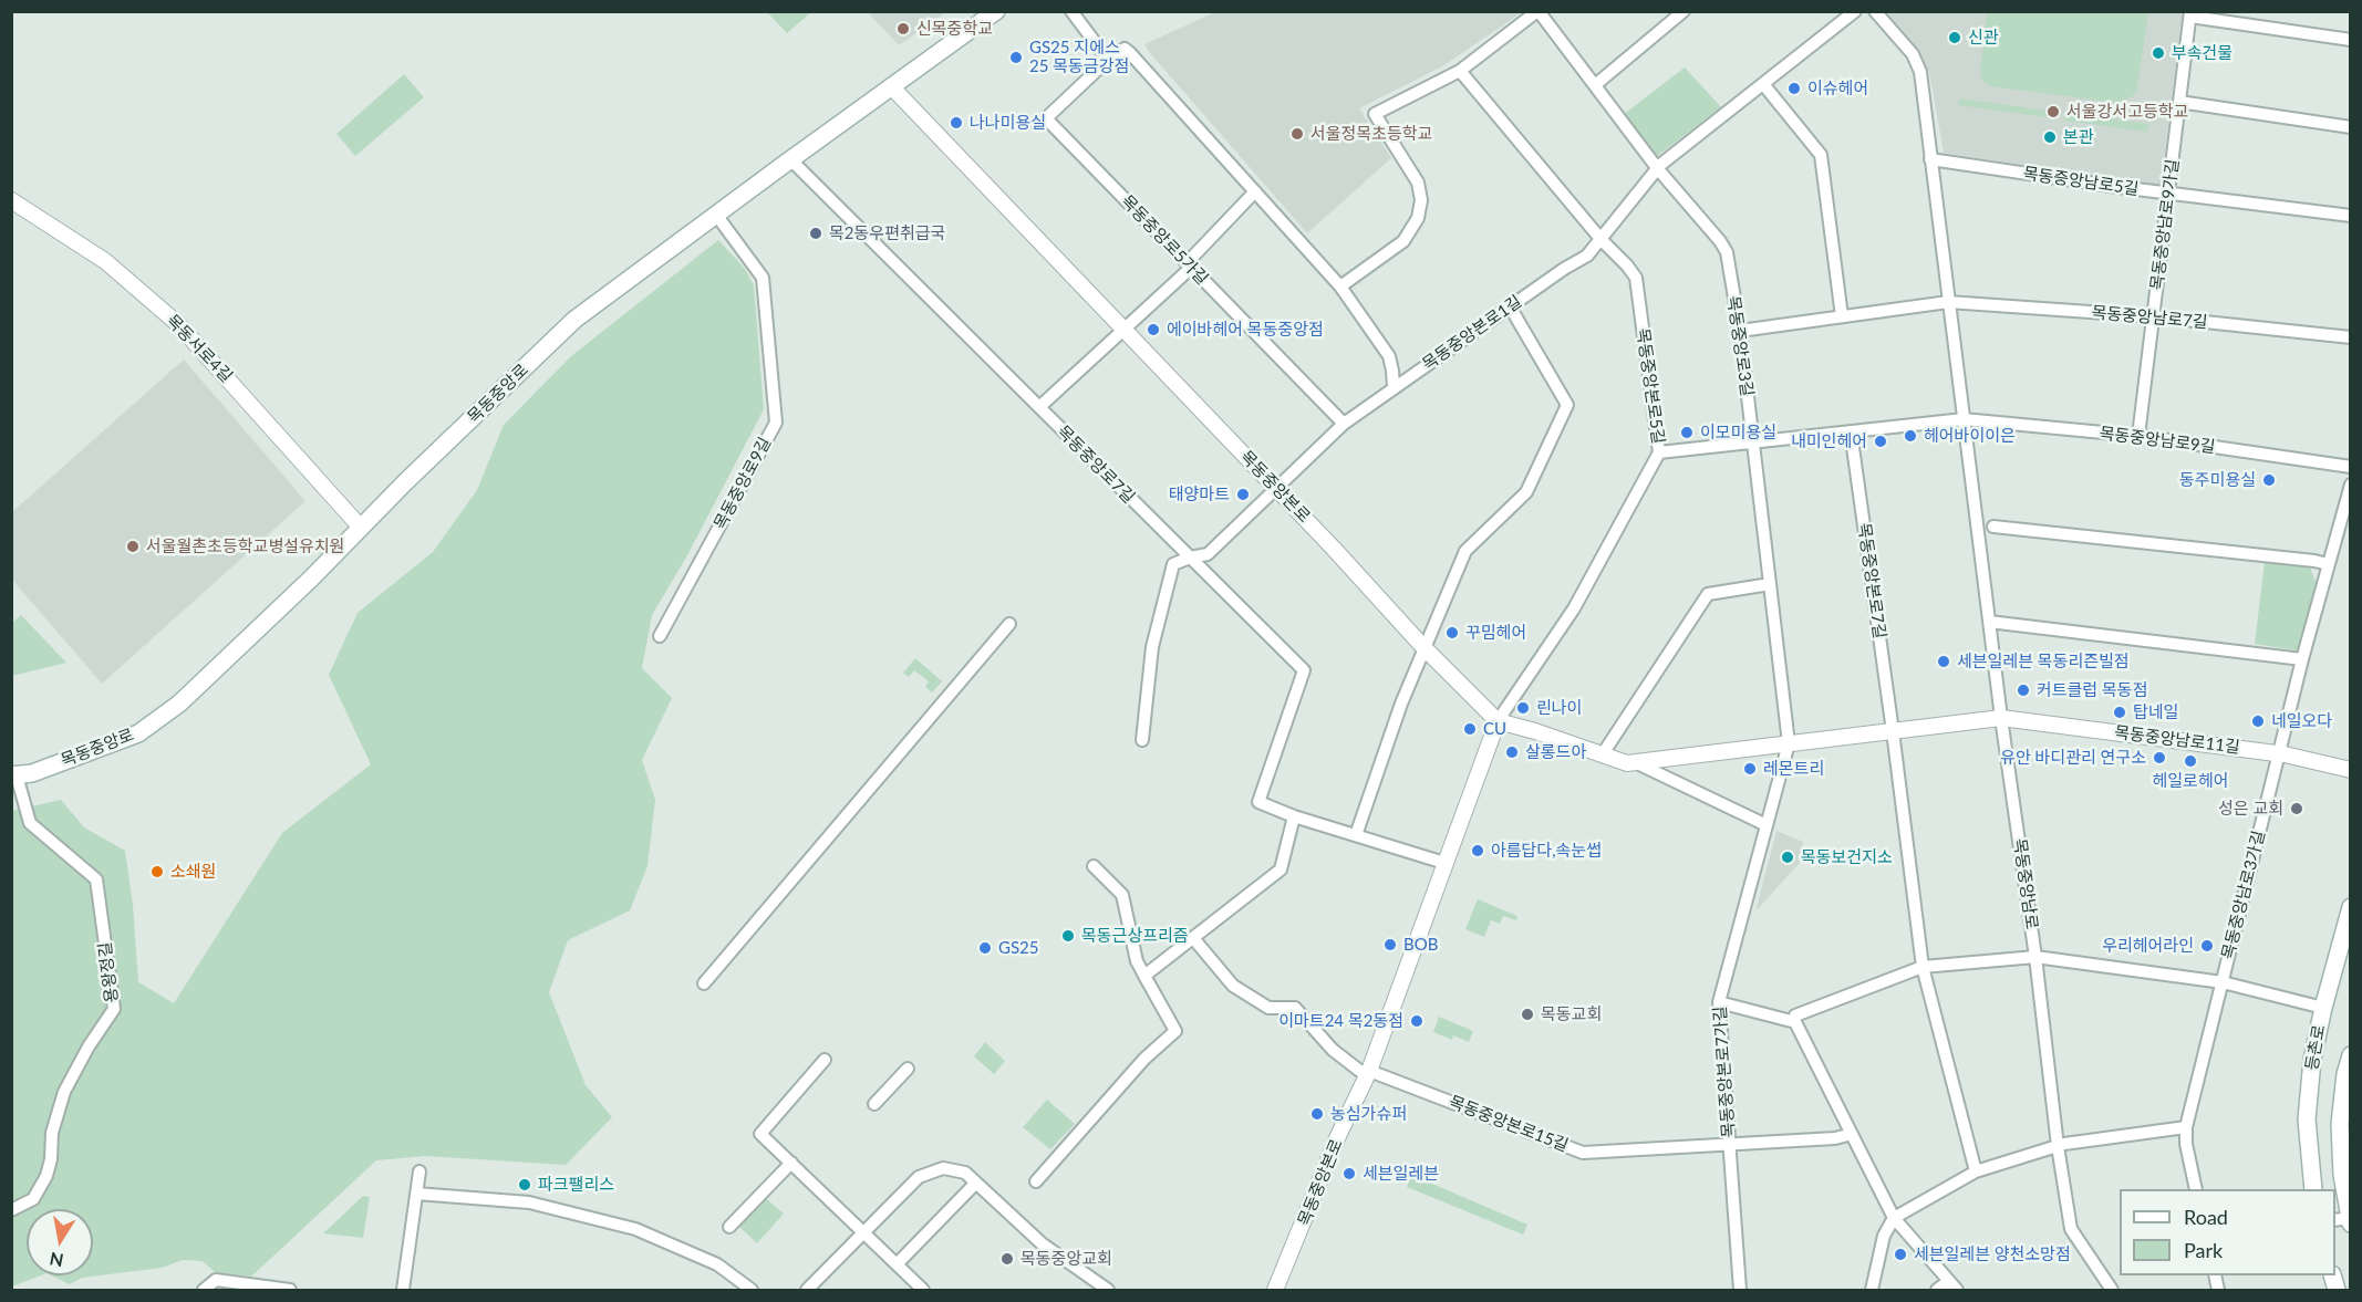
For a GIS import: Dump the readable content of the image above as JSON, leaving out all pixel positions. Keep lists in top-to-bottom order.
{
  "streets": {
    "main road": ["목동중앙로", "등촌로"],
    "street": [
      "목동중앙남로5길",
      "목동중앙남로9가길",
      "목동중앙로5가길",
      "목동중앙남로7길",
      "목동중앙본로1길",
      "목동중앙로3길",
      "목동서로4길",
      "목동중앙본로5길",
      "목동중앙남로9길",
      "목동중앙로7길",
      "목동중앙로9길",
      "목동중앙본로",
      "목동중앙본로7길",
      "목동중앙남로11길",
      "목동중앙남로",
      "목동중앙남로3가길",
      "용왕정길",
      "목동중앙본로7가길",
      "목동중앙본로15길"
    ]
  },
  "crossings": [
    ["목동중앙남로5길", "목동중앙남로9가길"],
    ["목동중앙남로5길", "목동중앙남로"],
    ["목동중앙남로9가길", "목동중앙남로7길"],
    ["목동중앙남로9가길", "목동중앙남로9길"],
    ["목동중앙로5가길", "목동중앙본로1길"],
    ["목동중앙남로7길", "목동중앙남로"],
    ["목동중앙본로1길", "목동중앙로3길"],
    ["목동중앙본로1길", "목동중앙본로5길"],
    ["목동중앙본로1길", "목동중앙로7길"],
    ["목동중앙본로1길", "목동중앙본로"],
    ["목동중앙로3길", "목동중앙본로5길"],
    ["목동중앙로3길", "목동중앙남로9길"],
    ["목동중앙로3길", "목동중앙본로7가길"],
    ["목동서로4길", "목동중앙로"],
    ["목동중앙본로5길", "목동중앙남로9길"],
    ["목동중앙본로5길", "목동중앙본로"],
    ["목동중앙로", "목동중앙로7길"],
    ["목동중앙로", "목동중앙로9길"],
    ["목동중앙로", "목동중앙본로"],
    ["목동중앙로", "용왕정길"],
    ["목동중앙남로9길", "목동중앙본로7길"],
    ["목동중앙남로9길", "목동중앙남로"],
    ["목동중앙본로", "목동중앙본로15길"],
    ["목동중앙남로11길", "목동중앙남로"],
    ["목동중앙남로11길", "목동중앙남로3가길"],
    ["목동중앙본로7가길", "목동중앙본로15길"]
  ],
  "places": [
    "신목중학교",
    "신관",
    "부속건물",
    "GS25 지에스 25 목동금강점",
    "이슈헤어",
    "서울강서고등학교",
    "나나미용실",
    "서울정목초등학교",
    "본관",
    "목2동우편취급국",
    "에이바헤어 목동중앙점",
    "이모미용실",
    "헤어바이이은",
    "내미인헤어",
    "동주미용실",
    "태양마트",
    "서울월촌초등학교병설유치원",
    "꾸밈헤어",
    "세븐일레븐 목동리즌빌점",
    "커트클럽 목동점",
    "린나이",
    "탑네일",
    "네일오다",
    "CU",
    "살롱드아",
    "유안 바디관리 연구소",
    "헤일로헤어",
    "레몬트리",
    "성은 교회",
    "아름답다,속눈썹",
    "목동보건지소",
    "소쇄원",
    "목동근상프리즘",
    "BOB",
    "우리헤어라인",
    "GS25",
    "목동교회",
    "이마트24 목2동점",
    "농심가슈퍼",
    "세븐일레븐",
    "파크팰리스",
    "세븐일레븐 양천소망점",
    "목동중앙교회"
  ],
  "legend": ["Road", "Park"],
  "north": "bottom"
}
